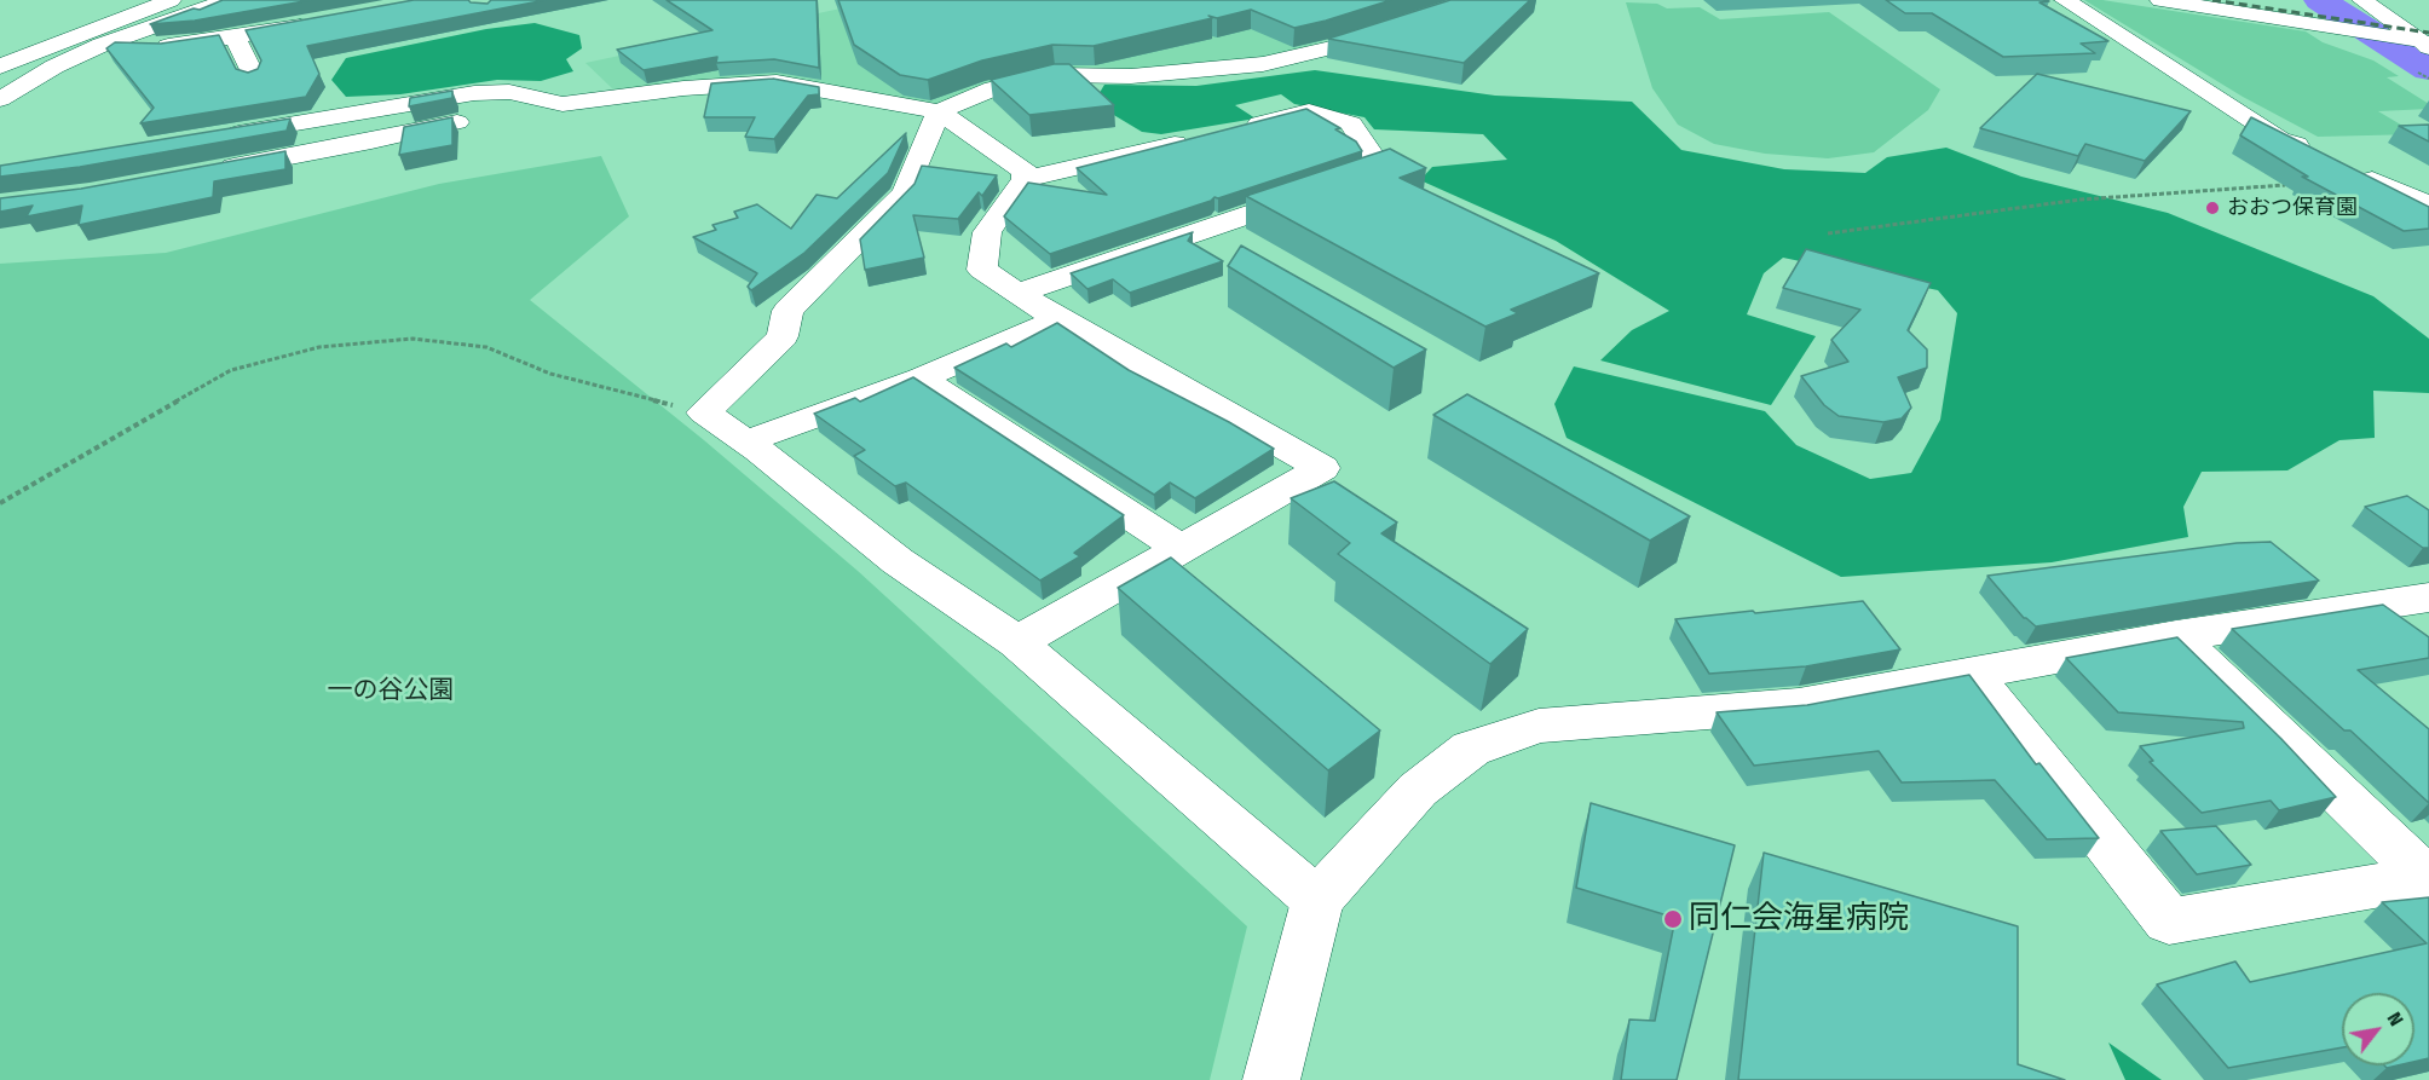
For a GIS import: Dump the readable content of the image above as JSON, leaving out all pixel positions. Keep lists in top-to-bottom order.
{
  "parks": ["一の谷公園"],
  "places": ["おおつ保育園", "同仁会海星病院"],
  "north": "top right"
}
